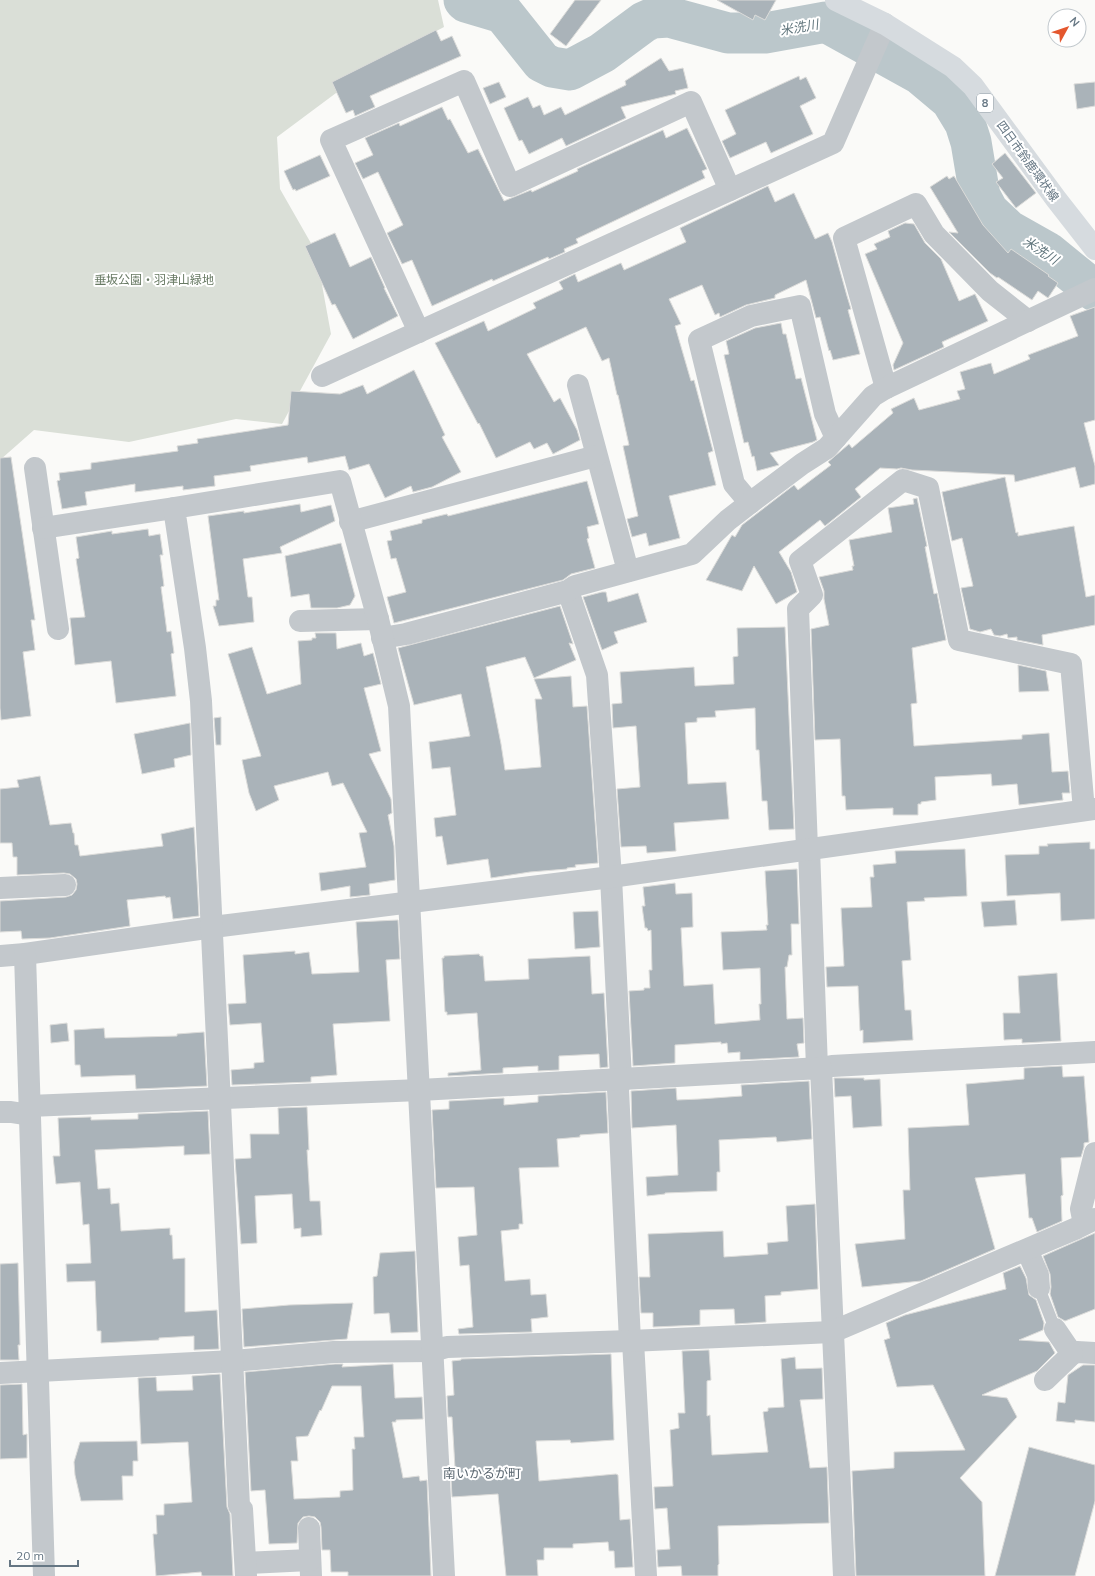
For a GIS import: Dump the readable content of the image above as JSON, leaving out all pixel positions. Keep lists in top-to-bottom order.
{
  "streets": {
    "main road": ["8", "四日市鈴鹿環状線"]
  },
  "districts": ["南いかるが町"],
  "water": ["米洗川"],
  "parks": ["垂坂公園・羽津山緑地"],
  "scale_bar": "20 m",
  "north": "top right"
}
